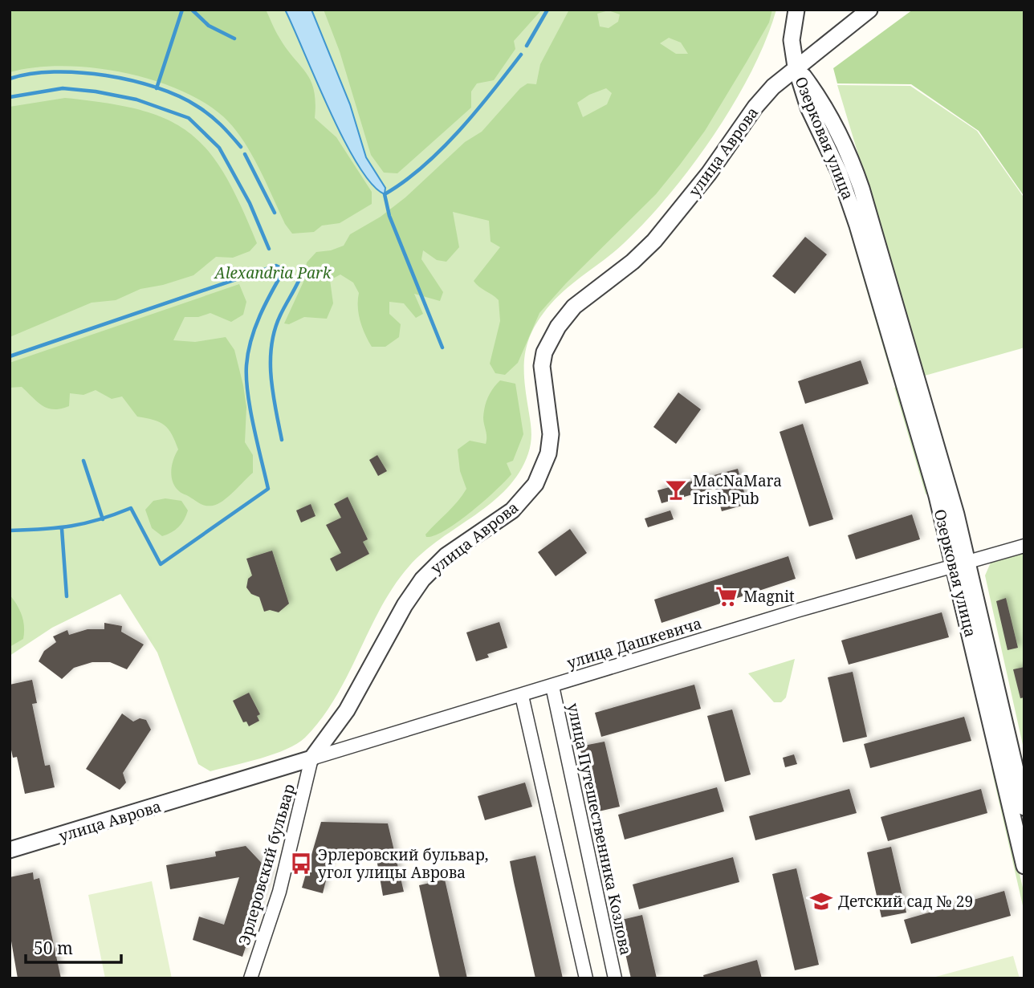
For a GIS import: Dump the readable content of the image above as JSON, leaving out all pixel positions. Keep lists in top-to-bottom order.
{
  "streets": {
    "street": [
      "Озерковая улица",
      "улица Аврова",
      "улица Дашкевича",
      "улица Путешественника Козлова",
      "Эрлеровский бульвар"
    ]
  },
  "crossings": [
    ["Озерковая улица", "улица Аврова"],
    ["Озерковая улица", "улица Дашкевича"],
    ["улица Аврова", "улица Дашкевича"],
    ["улица Аврова", "Эрлеровский бульвар"],
    ["улица Дашкевича", "улица Путешественника Козлова"],
    ["улица Дашкевича", "Эрлеровский бульвар"]
  ],
  "parks": ["Alexandria Park"],
  "places": {
    "bar": ["MacNaMara Irish Pub"],
    "supermarket": ["Magnit"],
    "bus stop": ["Эрлеровский бульвар, угол улицы Аврова"],
    "school or university": ["Детский сад № 29"]
  },
  "scale_bar": "50 m"
}
